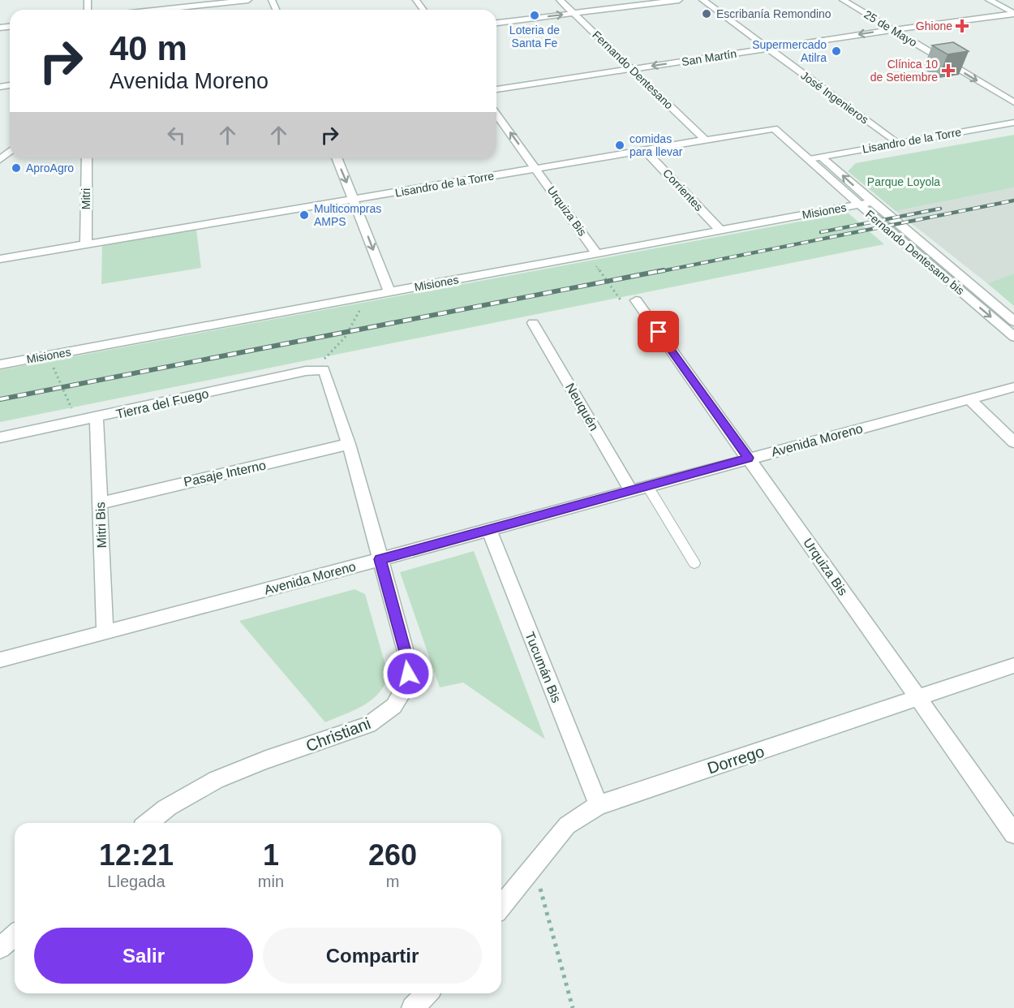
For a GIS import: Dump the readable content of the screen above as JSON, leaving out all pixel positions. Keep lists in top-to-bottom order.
{
  "streets": {
    "street": [
      "25 de Mayo",
      "San Martín",
      "Fernando Dentesano",
      "José Ingenieros",
      "Lisandro de la Torre",
      "Corrientes",
      "Mitri",
      "Urquiza Bis",
      "Misiones",
      "Fernando Dentesano bis",
      "Tierra del Fuego",
      "Neuquén",
      "Avenida Moreno",
      "Pasaje Interno",
      "Mitri Bis",
      "Tucumán Bis",
      "Christiani",
      "Dorrego"
    ]
  },
  "crossings": [
    ["25 de Mayo", "San Martín"],
    ["San Martín", "Fernando Dentesano"],
    ["San Martín", "José Ingenieros"],
    ["Fernando Dentesano", "Lisandro de la Torre"],
    ["José Ingenieros", "Lisandro de la Torre"],
    ["Lisandro de la Torre", "Corrientes"],
    ["Lisandro de la Torre", "Mitri"],
    ["Lisandro de la Torre", "Urquiza Bis"],
    ["Lisandro de la Torre", "Fernando Dentesano bis"],
    ["Corrientes", "Misiones"],
    ["Urquiza Bis", "Misiones"],
    ["Urquiza Bis", "Avenida Moreno"],
    ["Urquiza Bis", "Dorrego"],
    ["Misiones", "Fernando Dentesano bis"],
    ["Tierra del Fuego", "Mitri Bis"],
    ["Neuquén", "Avenida Moreno"],
    ["Avenida Moreno", "Mitri Bis"],
    ["Avenida Moreno", "Tucumán Bis"],
    ["Avenida Moreno", "Christiani"],
    ["Pasaje Interno", "Mitri Bis"],
    ["Tucumán Bis", "Dorrego"]
  ],
  "one_way": ["San Martín"],
  "parks": ["Parque Loyola"],
  "places": {
    "other": [
      "Escribanía Remondino",
      "Loteria de Santa Fe",
      "Supermercado Atilra",
      "comidas para llevar",
      "AproAgro",
      "Multicompras AMPS"
    ],
    "health": ["Ghione", "Clínica 10 de Setiembre"]
  },
  "page": {
    "turn": ["40 m", "Avenida Moreno"],
    "eta": [
      "12:21",
      "Llegada",
      "1",
      "min",
      "260",
      "m"
    ],
    "buttons": ["Salir", "Compartir"]
  }
}
